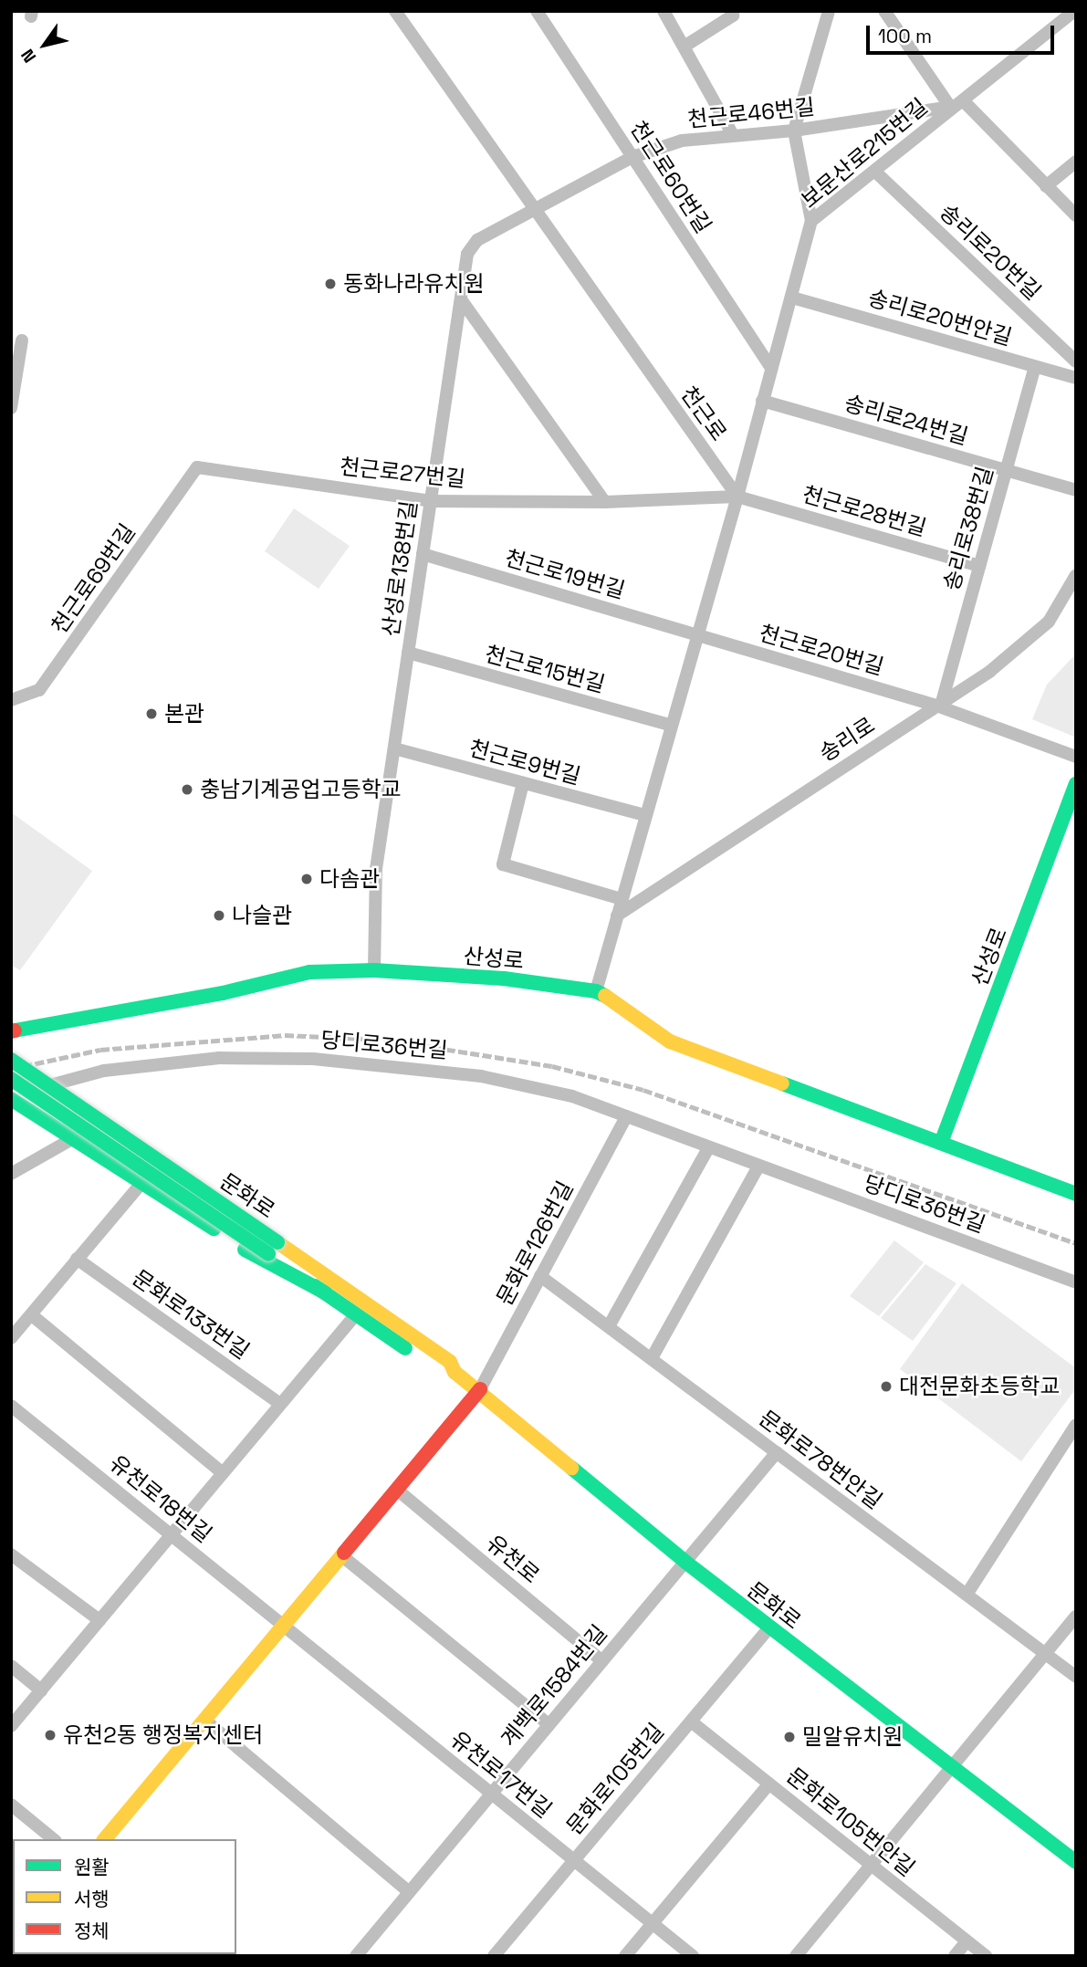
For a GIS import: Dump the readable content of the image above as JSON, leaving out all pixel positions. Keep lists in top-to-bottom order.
{
  "streets": {
    "main road": ["산성로", "문화로"],
    "street": [
      "천근로46번길",
      "보문산로215번길",
      "천근로60번길",
      "송리로20번길",
      "송리로20번안길",
      "천근로",
      "송리로24번길",
      "천근로27번길",
      "천근로28번길",
      "송리로38번길",
      "산성로138번길",
      "천근로19번길",
      "천근로69번길",
      "천근로20번길",
      "천근로15번길",
      "송리로",
      "천근로9번길",
      "당디로36번길",
      "문화로126번길",
      "문화로133번길",
      "문화로78번안길",
      "유천로18번길",
      "유천로",
      "계백로1584번길",
      "유천로17번길",
      "문화로105번길",
      "문화로105번안길"
    ]
  },
  "crossings": [
    ["천근로46번길", "보문산로215번길"],
    ["천근로46번길", "천근로60번길"],
    ["천근로46번길", "천근로"],
    ["천근로46번길", "산성로138번길"],
    ["보문산로215번길", "천근로60번길"],
    ["보문산로215번길", "송리로20번길"],
    ["보문산로215번길", "송리로20번안길"],
    ["보문산로215번길", "천근로"],
    ["보문산로215번길", "송리로24번길"],
    ["보문산로215번길", "천근로27번길"],
    ["보문산로215번길", "천근로28번길"],
    ["송리로20번안길", "송리로38번길"],
    ["천근로", "천근로27번길"],
    ["천근로", "천근로28번길"],
    ["천근로", "산성로138번길"],
    ["송리로24번길", "송리로38번길"],
    ["천근로27번길", "천근로28번길"],
    ["천근로27번길", "산성로138번길"],
    ["천근로27번길", "천근로69번길"],
    ["천근로28번길", "송리로38번길"],
    ["송리로38번길", "천근로20번길"],
    ["송리로38번길", "송리로"],
    ["산성로138번길", "천근로19번길"],
    ["산성로138번길", "천근로15번길"],
    ["산성로138번길", "천근로9번길"],
    ["산성로138번길", "산성로"],
    ["천근로19번길", "천근로20번길"],
    ["천근로20번길", "송리로"],
    ["당디로36번길", "문화로126번길"],
    ["문화로", "문화로126번길"],
    ["문화로", "계백로1584번길"],
    ["문화로", "문화로105번길"],
    ["문화로126번길", "문화로78번안길"],
    ["문화로78번안길", "계백로1584번길"],
    ["유천로18번길", "유천로17번길"],
    ["유천로", "계백로1584번길"],
    ["계백로1584번길", "유천로17번길"],
    ["유천로17번길", "문화로105번길"],
    ["문화로105번길", "문화로105번안길"]
  ],
  "places": [
    "동화나라유치원",
    "본관",
    "충남기계공업고등학교",
    "다솜관",
    "나슬관",
    "대전문화초등학교",
    "유천2동 행정복지센터",
    "밀알유치원"
  ],
  "legend": ["원활", "서행", "정체"],
  "scale_bar": "100 m",
  "north": "bottom left"
}
